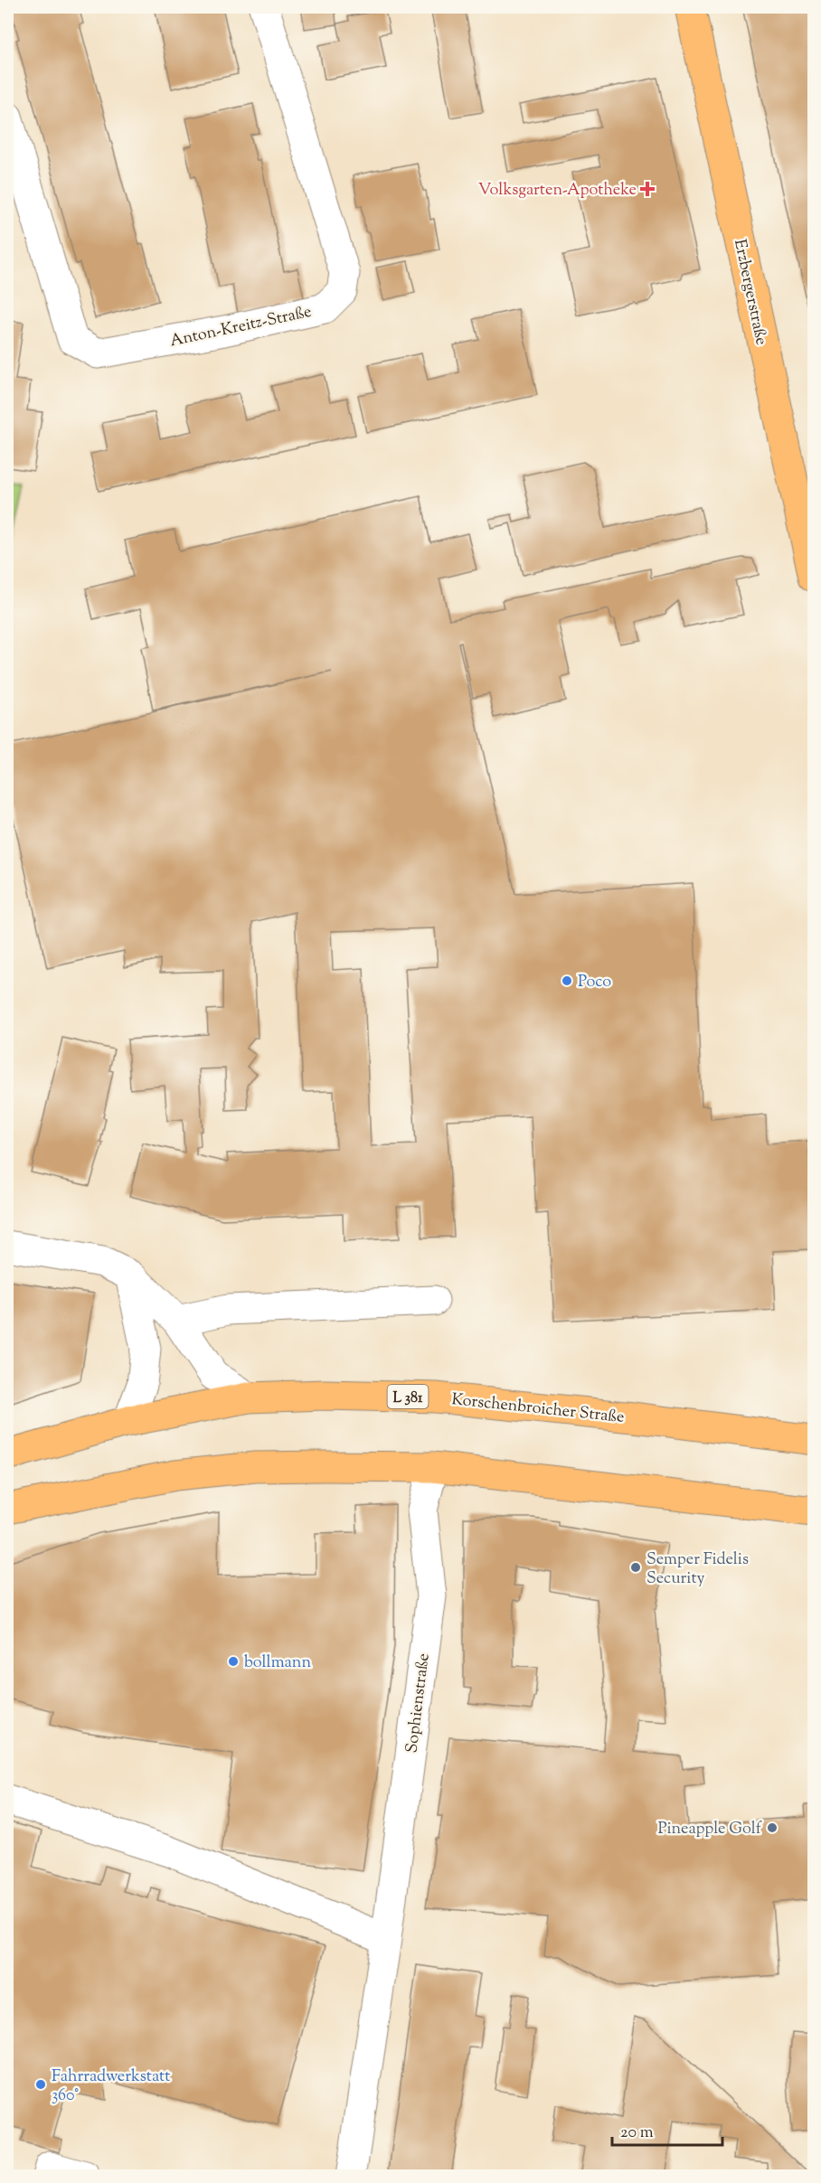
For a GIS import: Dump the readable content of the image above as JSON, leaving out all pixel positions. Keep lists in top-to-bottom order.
{
  "streets": {
    "main road": ["Erzbergerstraße", "L 381", "Korschenbroicher Straße"],
    "street": ["Anton-Kreitz-Straße", "Sophienstraße"]
  },
  "places": {
    "health": ["Volksgarten-Apotheke"],
    "other": [
      "Poco",
      "Semper Fidelis Security",
      "bollmann",
      "Pineapple Golf",
      "Fahrradwerkstatt 360°"
    ]
  },
  "scale_bar": "20 m"
}
